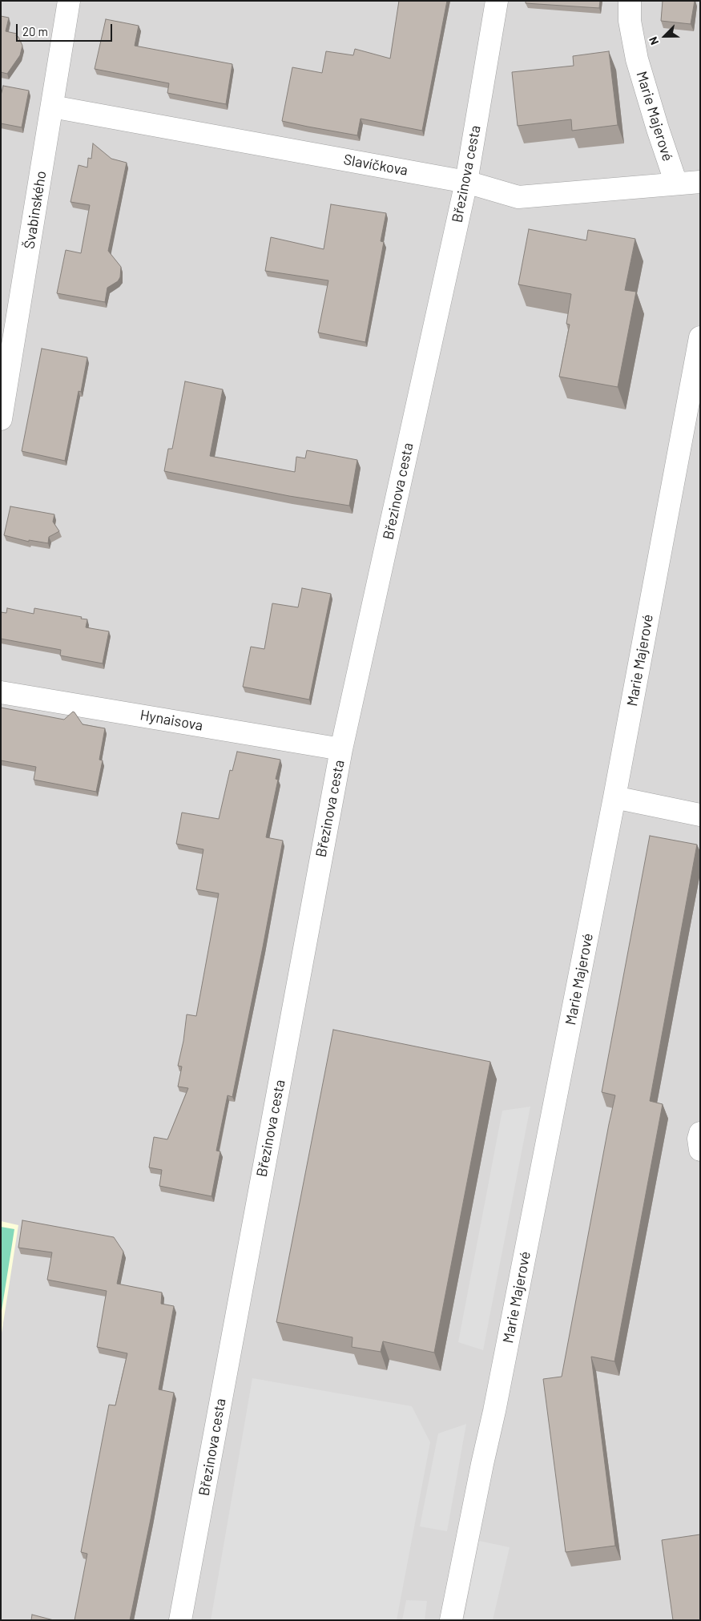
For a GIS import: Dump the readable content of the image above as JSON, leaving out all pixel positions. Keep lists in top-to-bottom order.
{
  "streets": {
    "street": [
      "Marie Majerové",
      "Slavíčkova",
      "Březinova cesta",
      "Švabinského",
      "Hynaisova"
    ]
  },
  "crossings": [
    ["Marie Majerové", "Slavíčkova"],
    ["Slavíčkova", "Březinova cesta"],
    ["Slavíčkova", "Švabinského"],
    ["Březinova cesta", "Hynaisova"]
  ],
  "scale_bar": "20 m",
  "north": "bottom left"
}
